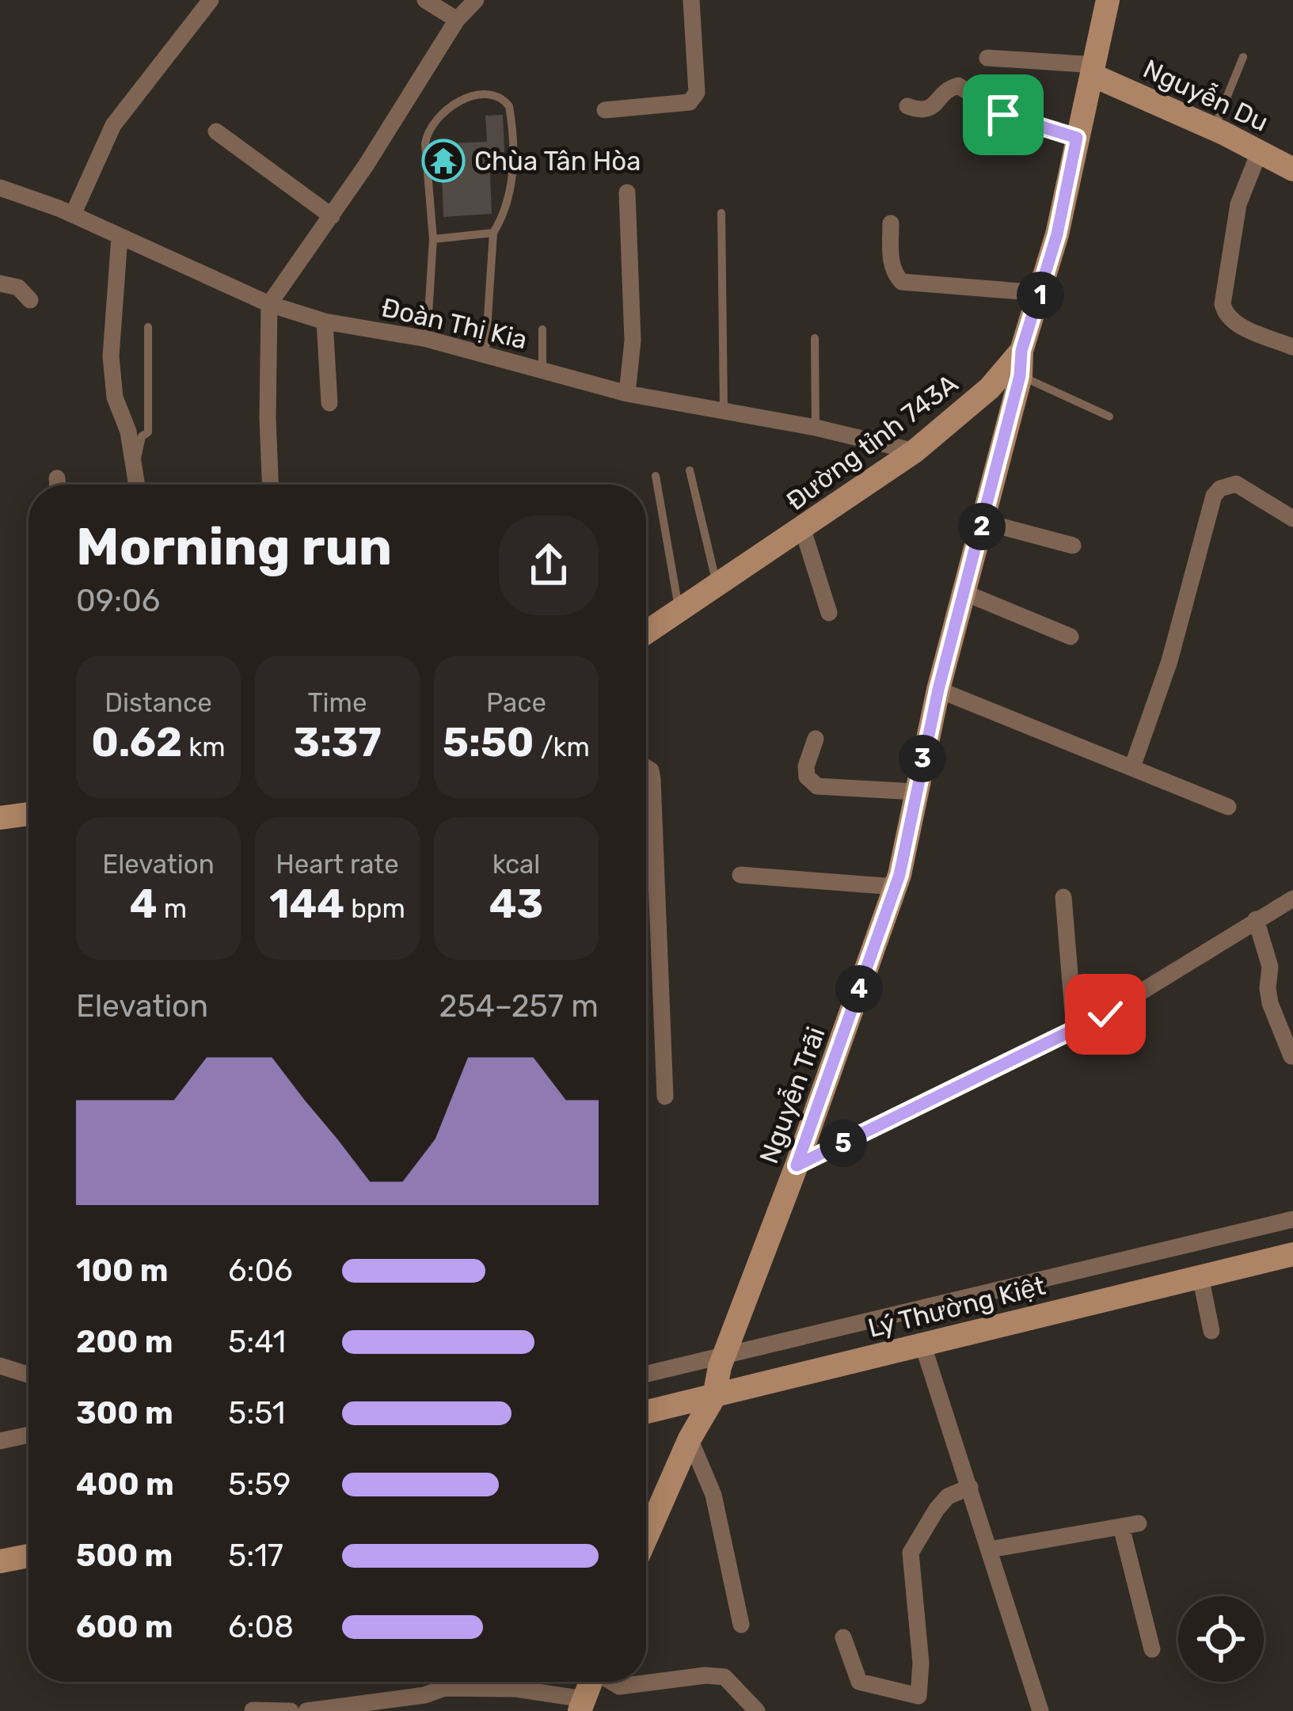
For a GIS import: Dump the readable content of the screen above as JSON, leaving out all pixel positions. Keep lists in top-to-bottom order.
{
  "streets": {
    "main road": [
      "Nguyễn Du",
      "Đường tỉnh 743A",
      "Nguyễn Trãi",
      "Lý Thường Kiệt"
    ],
    "street": ["Đoàn Thị Kia"]
  },
  "crossings": [
    ["Nguyễn Du", "Đường tỉnh 743A"],
    ["Đoàn Thị Kia", "Đường tỉnh 743A"],
    ["Đường tỉnh 743A", "Nguyễn Trãi"],
    ["Nguyễn Trãi", "Lý Thường Kiệt"]
  ],
  "places": {
    "temple": ["Chùa Tân Hòa"]
  },
  "page": {
    "pins": [
      "1",
      "2",
      "3",
      "4",
      "5"
    ],
    "heading": ["Morning run", "09:06"],
    "stats": [
      ["Distance", "0.62 km"],
      ["Time", "3:37"],
      ["Pace", "5:50 /km"],
      ["Elevation", "4 m"],
      ["Heart rate", "144 bpm"],
      ["kcal", "43"]
    ],
    "chart": ["Elevation", "254–257 m"],
    "list": [
      {
        "name": "100 m",
        "note": "6:06"
      },
      {
        "name": "200 m",
        "note": "5:41"
      },
      {
        "name": "300 m",
        "note": "5:51"
      },
      {
        "name": "400 m",
        "note": "5:59"
      },
      {
        "name": "500 m",
        "note": "5:17"
      },
      {
        "name": "600 m",
        "note": "6:08"
      }
    ]
  }
}
